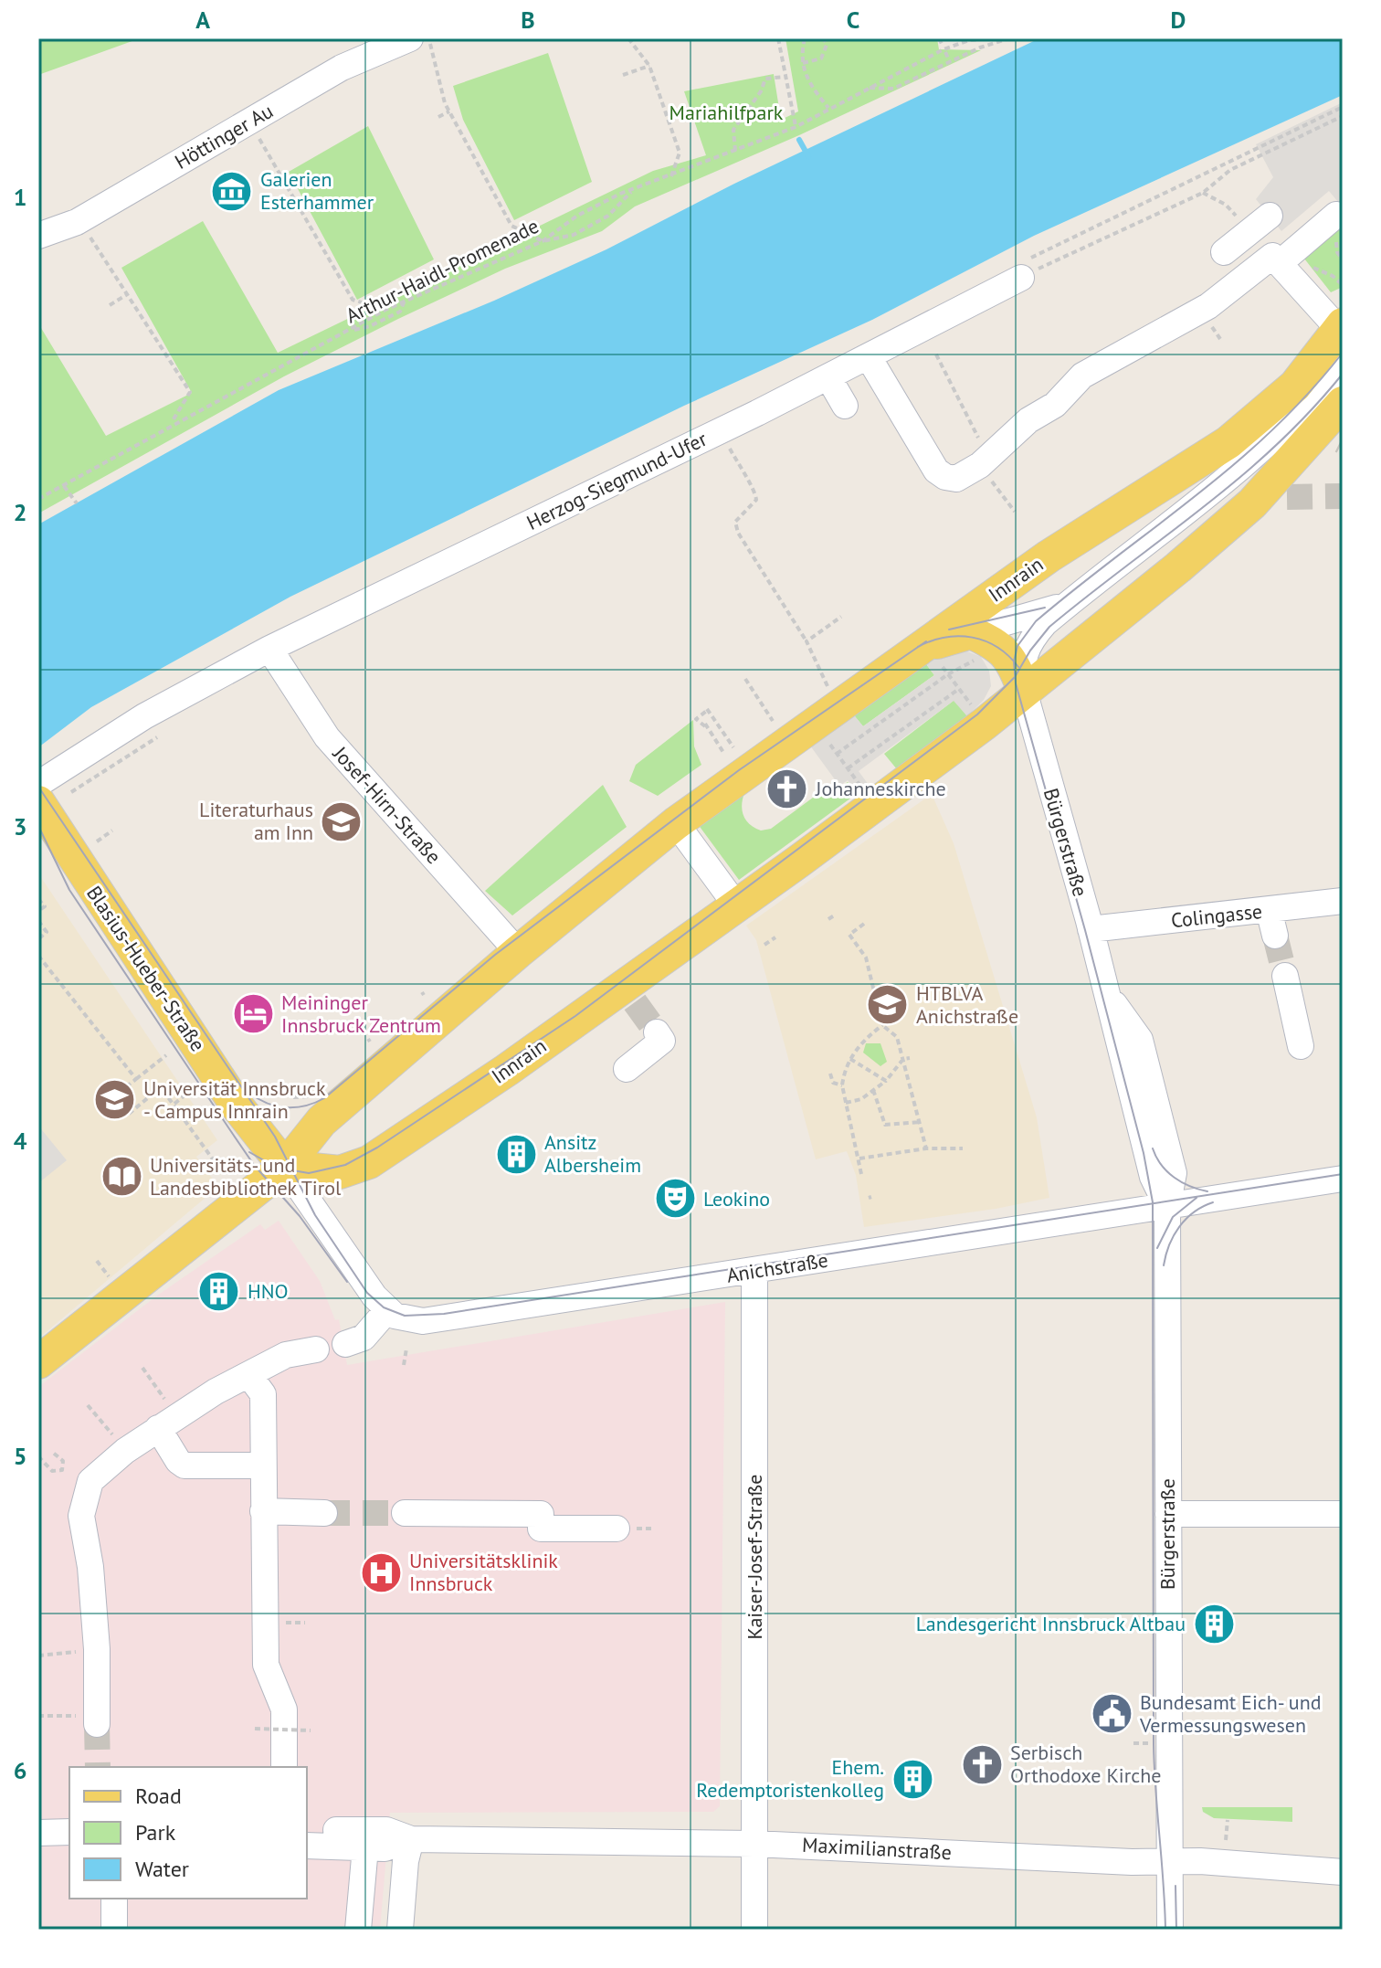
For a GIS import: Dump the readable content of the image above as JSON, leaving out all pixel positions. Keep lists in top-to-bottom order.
{
  "streets": {
    "main road": ["Innrain", "Blasius-Hueber-Straße"],
    "street": [
      "Höttinger Au",
      "Herzog-Siegmund-Ufer",
      "Josef-Hirn-Straße",
      "Bürgerstraße",
      "Colingasse",
      "Anichstraße",
      "Kaiser-Josef-Straße",
      "Maximilianstraße"
    ],
    "path": ["Arthur-Haidl-Promenade"]
  },
  "crossings": [
    ["Herzog-Siegmund-Ufer", "Josef-Hirn-Straße"],
    ["Innrain", "Josef-Hirn-Straße"],
    ["Innrain", "Bürgerstraße"],
    ["Innrain", "Blasius-Hueber-Straße"],
    ["Bürgerstraße", "Colingasse"],
    ["Bürgerstraße", "Anichstraße"],
    ["Bürgerstraße", "Maximilianstraße"],
    ["Anichstraße", "Kaiser-Josef-Straße"],
    ["Kaiser-Josef-Straße", "Maximilianstraße"]
  ],
  "parks": ["Mariahilfpark"],
  "places": {
    "museum": ["Galerien Esterhammer"],
    "church": ["Johanneskirche", "Serbisch Orthodoxe Kirche"],
    "school or university": ["Literaturhaus am Inn", "HTBLVA Anichstraße", "Universität Innsbruck - Campus Innrain"],
    "hotel": ["Meininger Innsbruck Zentrum"],
    "building": [
      "Ansitz Albersheim",
      "HNO",
      "Landesgericht Innsbruck Altbau",
      "Ehem. Redemptoristenkolleg"
    ],
    "library": ["Universitäts- und Landesbibliothek Tirol"],
    "theatre": ["Leokino"],
    "hospital": ["Universitätsklinik Innsbruck"],
    "public building": ["Bundesamt Eich- und Vermessungswesen"]
  },
  "legend": ["Road", "Park", "Water"],
  "grid": {
    "columns": [
      "A",
      "B",
      "C",
      "D"
    ],
    "rows": [
      "1",
      "2",
      "3",
      "4",
      "5",
      "6"
    ]
  }
}
